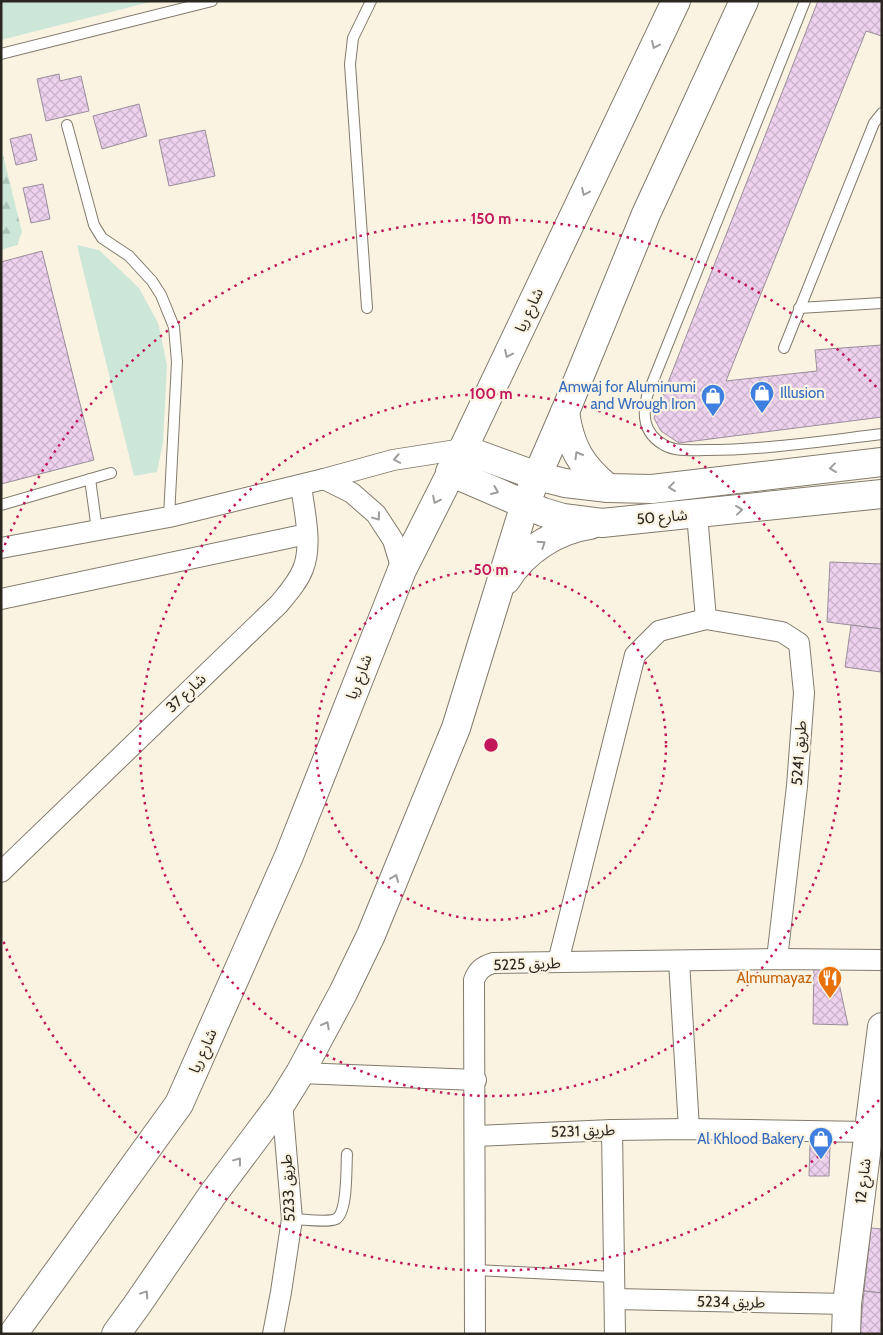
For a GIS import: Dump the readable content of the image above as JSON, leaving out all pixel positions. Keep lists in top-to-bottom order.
{
  "streets": {
    "main road": ["شارع ريا", "شارع 50", "شارع 12"],
    "street": [
      "شارع 37",
      "طريق 5241",
      "طريق 5225",
      "طريق 5231",
      "طريق 5233",
      "طريق 5234"
    ]
  },
  "crossings": [
    ["شارع ريا", "شارع 50"],
    ["طريق 5241", "طريق 5225"],
    ["طريق 5225", "طريق 5231"],
    ["طريق 5231", "شارع 12"],
    ["شارع 12", "طريق 5234"]
  ],
  "places": {
    "shop": ["Illusion", "Amwaj for Aluminumi and Wrough Iron", "Al Khlood Bakery"],
    "restaurant": ["Almumayaz"]
  },
  "rings": ["150 m", "100 m", "50 m"]
}
